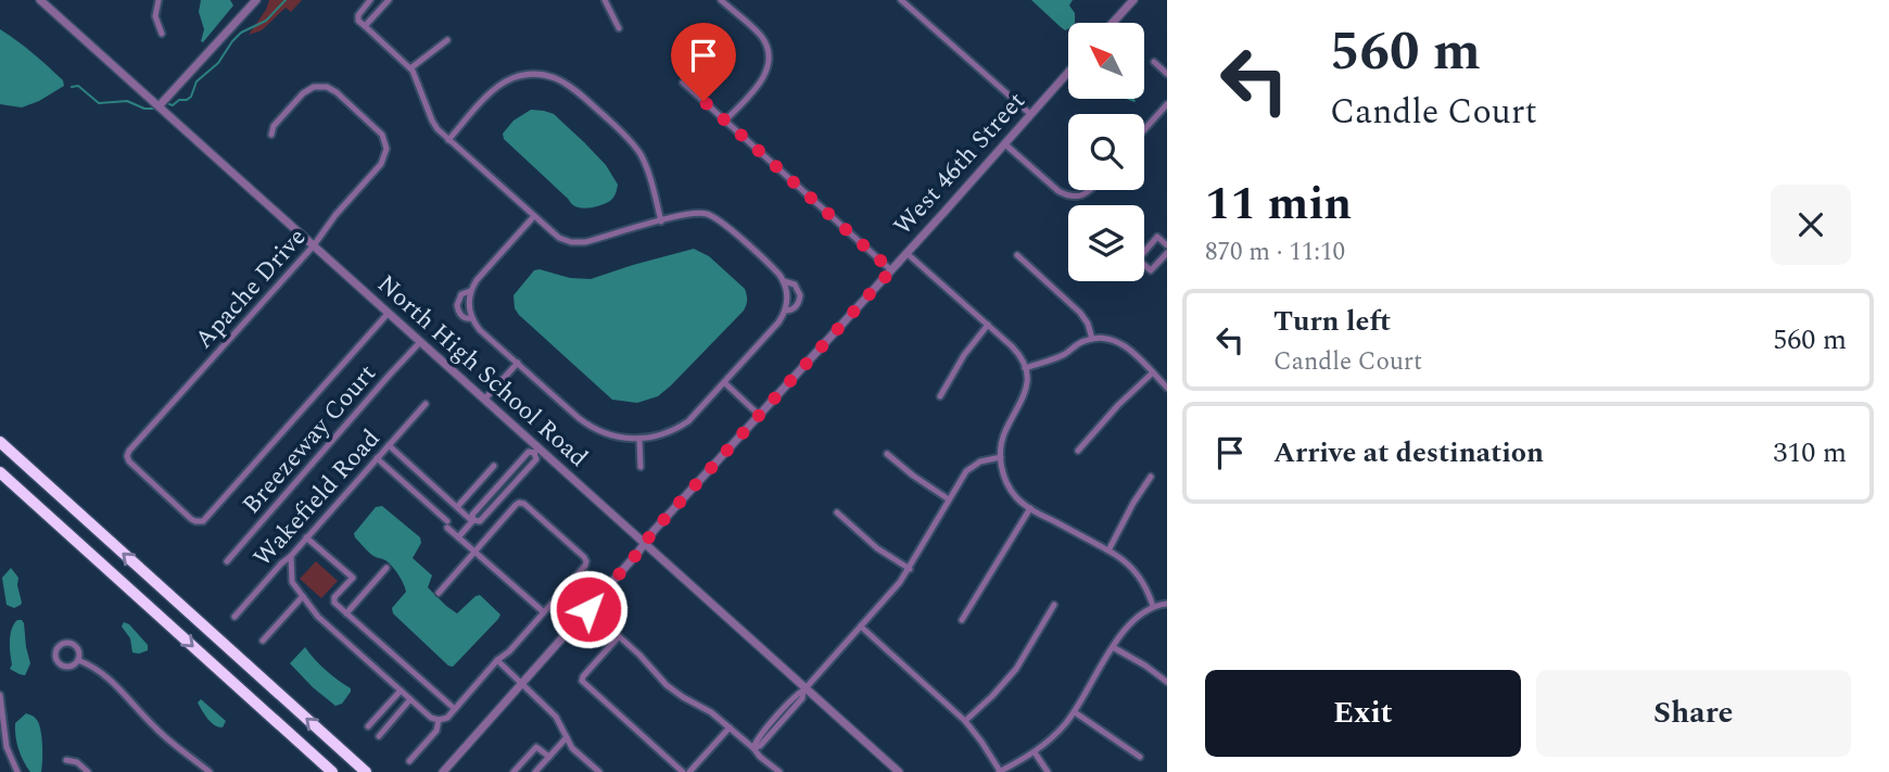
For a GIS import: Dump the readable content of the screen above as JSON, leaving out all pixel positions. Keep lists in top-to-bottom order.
{
  "streets": {
    "street": [
      "West 46th Street",
      "Apache Drive",
      "North High School Road",
      "Breezeway Court",
      "Wakefield Road"
    ]
  },
  "crossings": [
    ["West 46th Street", "North High School Road"],
    ["Apache Drive", "North High School Road"],
    ["North High School Road", "Breezeway Court"]
  ],
  "north": "top left",
  "page": {
    "turn": ["560 m", "Candle Court"],
    "heading": ["11 min", "870 m · 11:10"],
    "list": [
      {
        "name": "Turn left",
        "note": "Candle Court",
        "value": "560 m"
      },
      {
        "name": "Arrive at destination",
        "value": "310 m"
      }
    ],
    "buttons": ["Exit", "Share"]
  }
}
